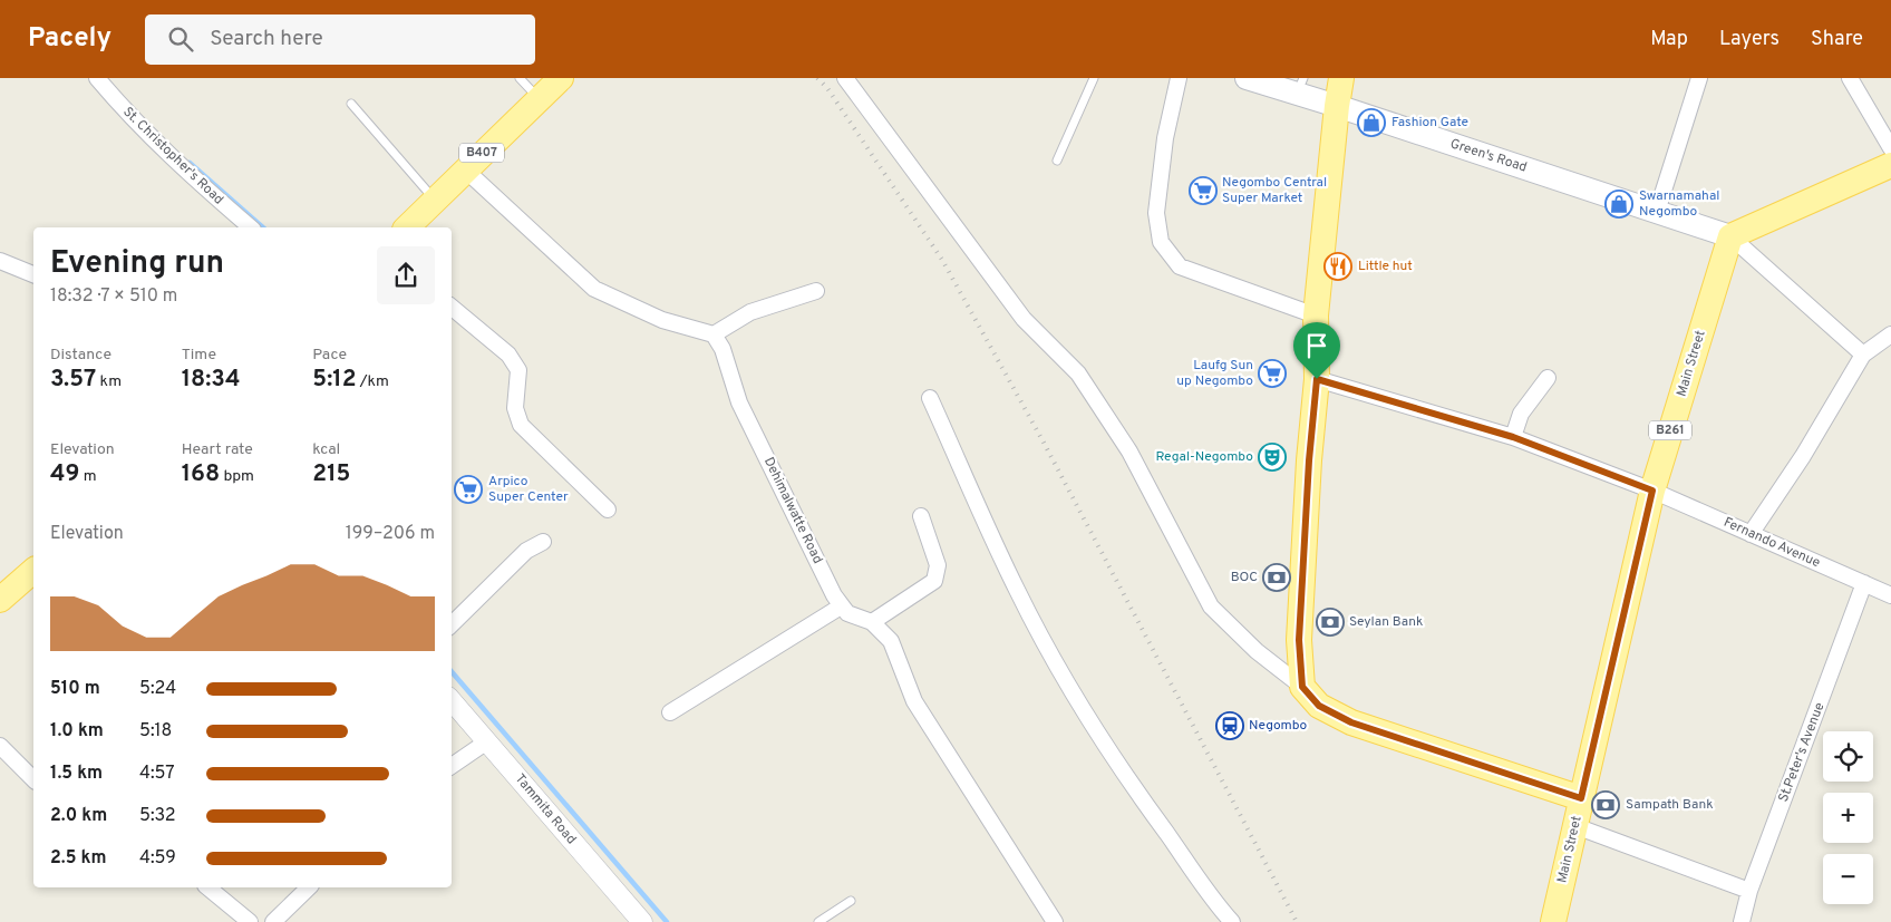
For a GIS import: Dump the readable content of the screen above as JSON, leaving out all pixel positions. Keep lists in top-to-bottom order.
{
  "streets": {
    "main road": [
      "B407",
      "Green's Road",
      "Main Street",
      "B261"
    ],
    "street": [
      "St. Christopher's Road",
      "Dehimalwatte Road",
      "Fernando Avenue",
      "St.Peter's Avenue",
      "Tammita Road"
    ]
  },
  "crossings": [
    ["Green's Road", "Main Street"],
    ["Main Street", "Fernando Avenue"],
    ["Fernando Avenue", "St.Peter's Avenue"]
  ],
  "places": {
    "shop": ["Fashion Gate", "Swarnamahal Negombo"],
    "supermarket": ["Negombo Central Super Market", "Laufg Sun up Negombo", "Arpico Super Center"],
    "restaurant": ["Little hut"],
    "theatre": ["Regal-Negombo"],
    "bank": ["BOC", "Seylan Bank", "Sampath Bank"],
    "station": ["Negombo"]
  },
  "page": {
    "header": "Pacely",
    "search": "Search here",
    "nav": ["Map", "Layers", "Share"],
    "heading": ["Evening run", "18:32 · 7 × 510 m"],
    "stats": [
      ["Distance", "3.57 km"],
      ["Time", "18:34"],
      ["Pace", "5:12 /km"],
      ["Elevation", "49 m"],
      ["Heart rate", "168 bpm"],
      ["kcal", "215"]
    ],
    "chart": ["Elevation", "199–206 m"],
    "list": [
      {
        "name": "510 m",
        "note": "5:24"
      },
      {
        "name": "1.0 km",
        "note": "5:18"
      },
      {
        "name": "1.5 km",
        "note": "4:57"
      },
      {
        "name": "2.0 km",
        "note": "5:32"
      },
      {
        "name": "2.5 km",
        "note": "4:59"
      }
    ],
    "map_buttons": ["+", "−"]
  }
}
